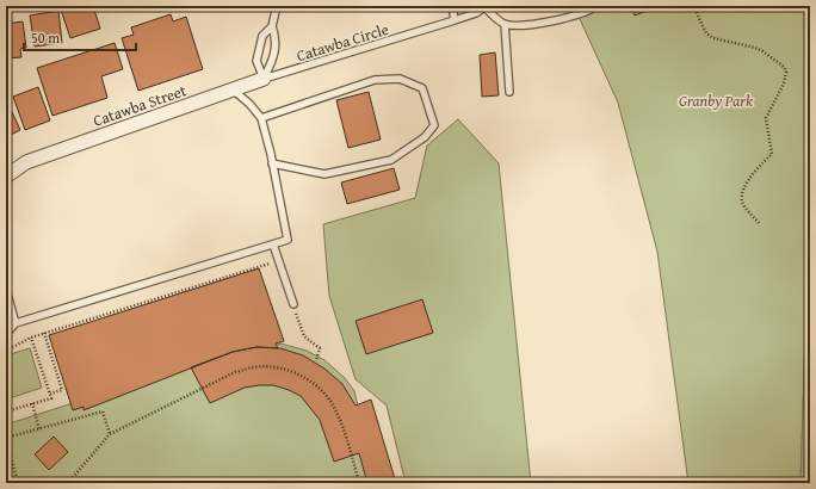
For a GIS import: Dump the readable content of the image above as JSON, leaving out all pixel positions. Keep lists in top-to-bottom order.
{
  "streets": {
    "street": ["Catawba Street"],
    "lane": ["Catawba Circle"]
  },
  "crossings": [
    ["Catawba Circle", "Catawba Street"]
  ],
  "parks": ["Granby Park"],
  "scale_bar": "50 m"
}
